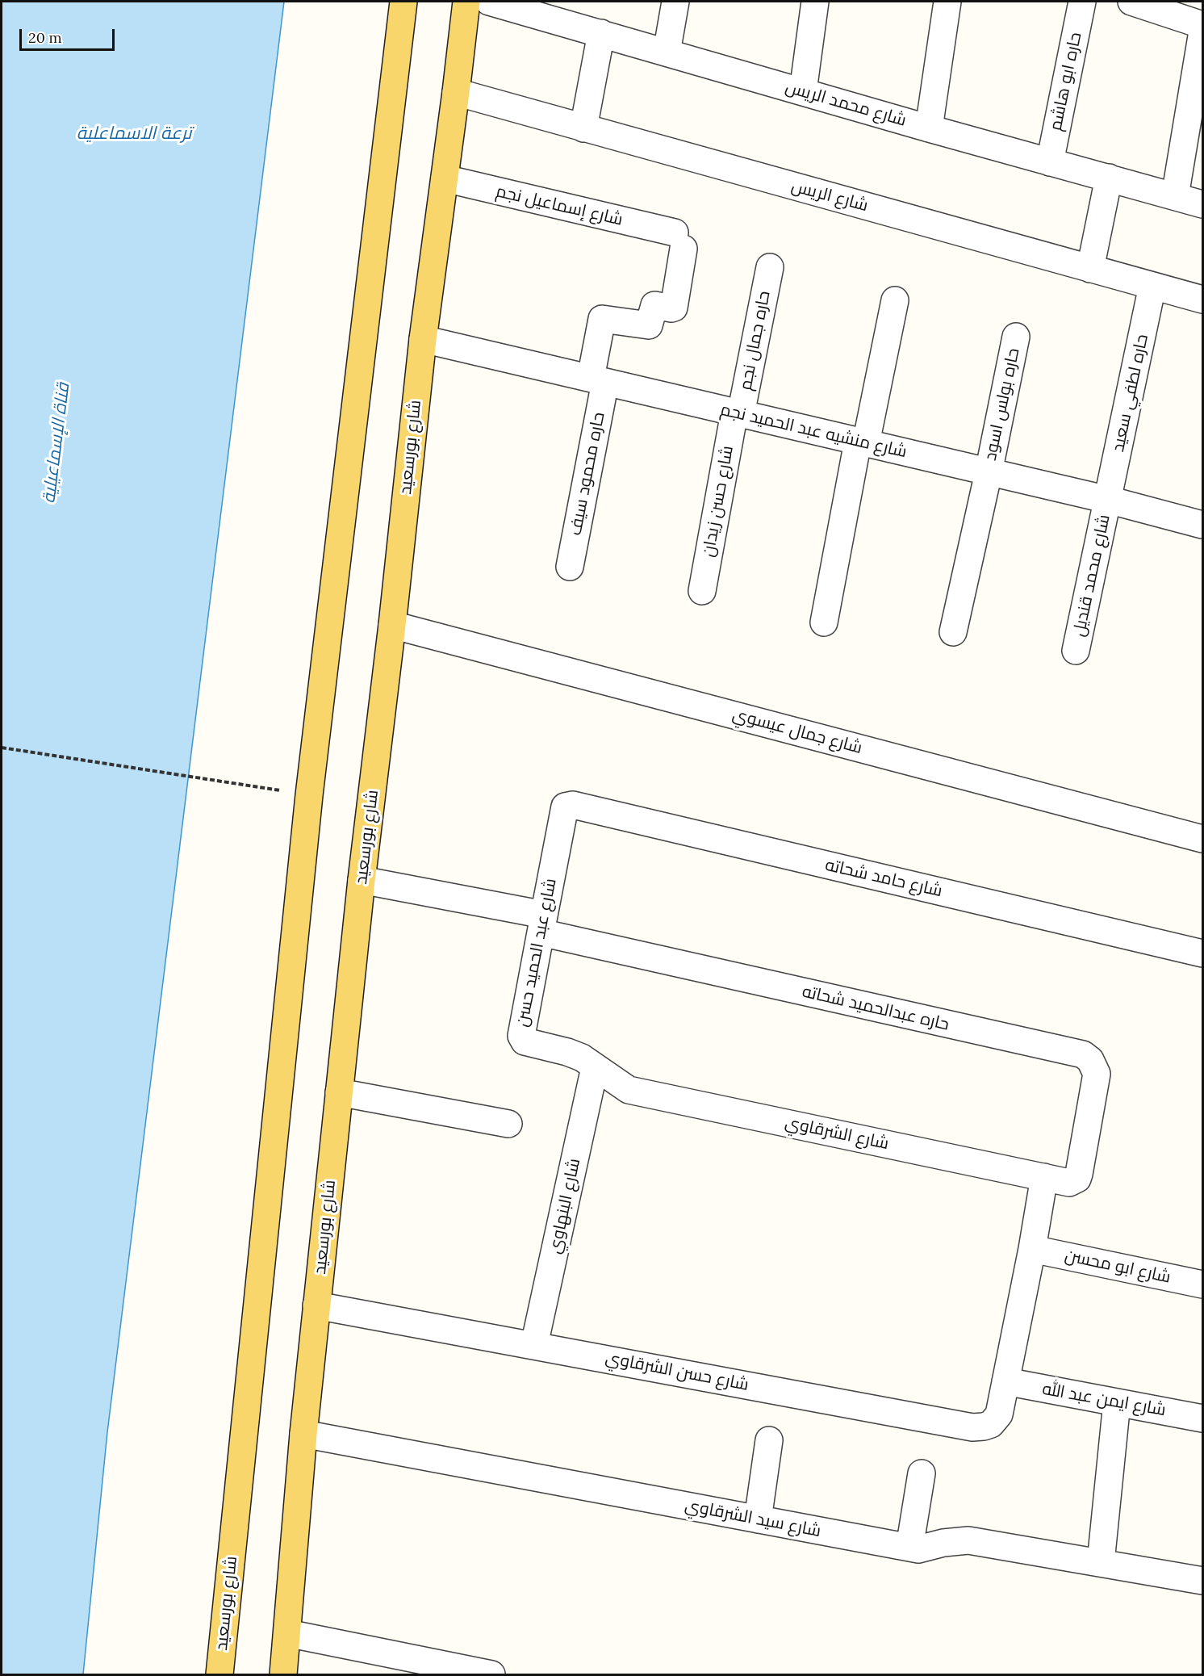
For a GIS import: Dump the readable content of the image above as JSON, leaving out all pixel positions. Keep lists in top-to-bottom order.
{
  "streets": {
    "main road": ["شارع بورسعيد"],
    "street": [
      "حاره ابو هاشم",
      "شارع محمد الريس",
      "شارع الريس",
      "شارع إسماعيل نجم",
      "حاره جمال نجم",
      "حاره لطفي سعيد",
      "حاره بولس اسود",
      "شارع منشيه عبد الحميد نجم",
      "حاره محمود سيف",
      "شارع حسن زيدان",
      "شارع محمد قنديل",
      "شارع جمال عيسوي",
      "شارع حامد شحاته",
      "شارع عبد الحميد حسن",
      "حاره عبدالحميد شحاته",
      "شارع الشرقاوي",
      "شارع البنهاوي",
      "شارع ابو محسن",
      "شارع حسن الشرقاوي",
      "شارع ايمن عبد الله",
      "شارع سيد الشرقاوي"
    ]
  },
  "crossings": [
    ["حاره ابو هاشم", "شارع محمد الريس"],
    ["شارع الريس", "حاره لطفي سعيد"],
    ["شارع الريس", "شارع بورسعيد"],
    ["شارع إسماعيل نجم", "شارع بورسعيد"],
    ["شارع إسماعيل نجم", "حاره محمود سيف"],
    ["حاره جمال نجم", "شارع منشيه عبد الحميد نجم"],
    ["حاره جمال نجم", "شارع حسن زيدان"],
    ["حاره لطفي سعيد", "شارع منشيه عبد الحميد نجم"],
    ["حاره لطفي سعيد", "شارع محمد قنديل"],
    ["حاره بولس اسود", "شارع منشيه عبد الحميد نجم"],
    ["شارع منشيه عبد الحميد نجم", "شارع بورسعيد"],
    ["شارع منشيه عبد الحميد نجم", "حاره محمود سيف"],
    ["شارع منشيه عبد الحميد نجم", "شارع حسن زيدان"],
    ["شارع منشيه عبد الحميد نجم", "شارع محمد قنديل"],
    ["شارع بورسعيد", "شارع جمال عيسوي"],
    ["شارع بورسعيد", "حاره عبدالحميد شحاته"],
    ["شارع بورسعيد", "شارع حسن الشرقاوي"],
    ["شارع بورسعيد", "شارع سيد الشرقاوي"],
    ["شارع حامد شحاته", "شارع عبد الحميد حسن"],
    ["شارع عبد الحميد حسن", "حاره عبدالحميد شحاته"],
    ["شارع عبد الحميد حسن", "شارع الشرقاوي"],
    ["شارع عبد الحميد حسن", "شارع البنهاوي"],
    ["حاره عبدالحميد شحاته", "شارع الشرقاوي"],
    ["شارع البنهاوي", "شارع حسن الشرقاوي"],
    ["شارع حسن الشرقاوي", "شارع ايمن عبد الله"]
  ],
  "water": ["ترعة الاسماعلية", "قناة الإسماعيلية"],
  "scale_bar": "20 m"
}
